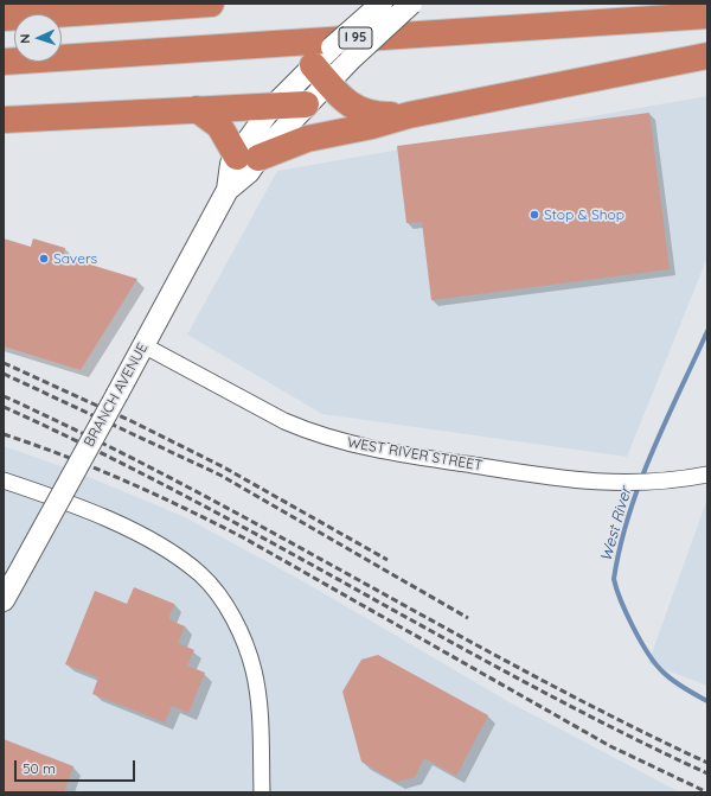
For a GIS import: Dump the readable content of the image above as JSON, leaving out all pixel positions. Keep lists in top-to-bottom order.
{
  "streets": {
    "highway": ["I 95"],
    "main road": ["BRANCH AVENUE"],
    "street": ["WEST RIVER STREET"]
  },
  "crossings": [
    ["BRANCH AVENUE", "WEST RIVER STREET"]
  ],
  "water": ["West River"],
  "places": ["Stop & Shop", "Savers"],
  "scale_bar": "50 m",
  "north": "left"
}
